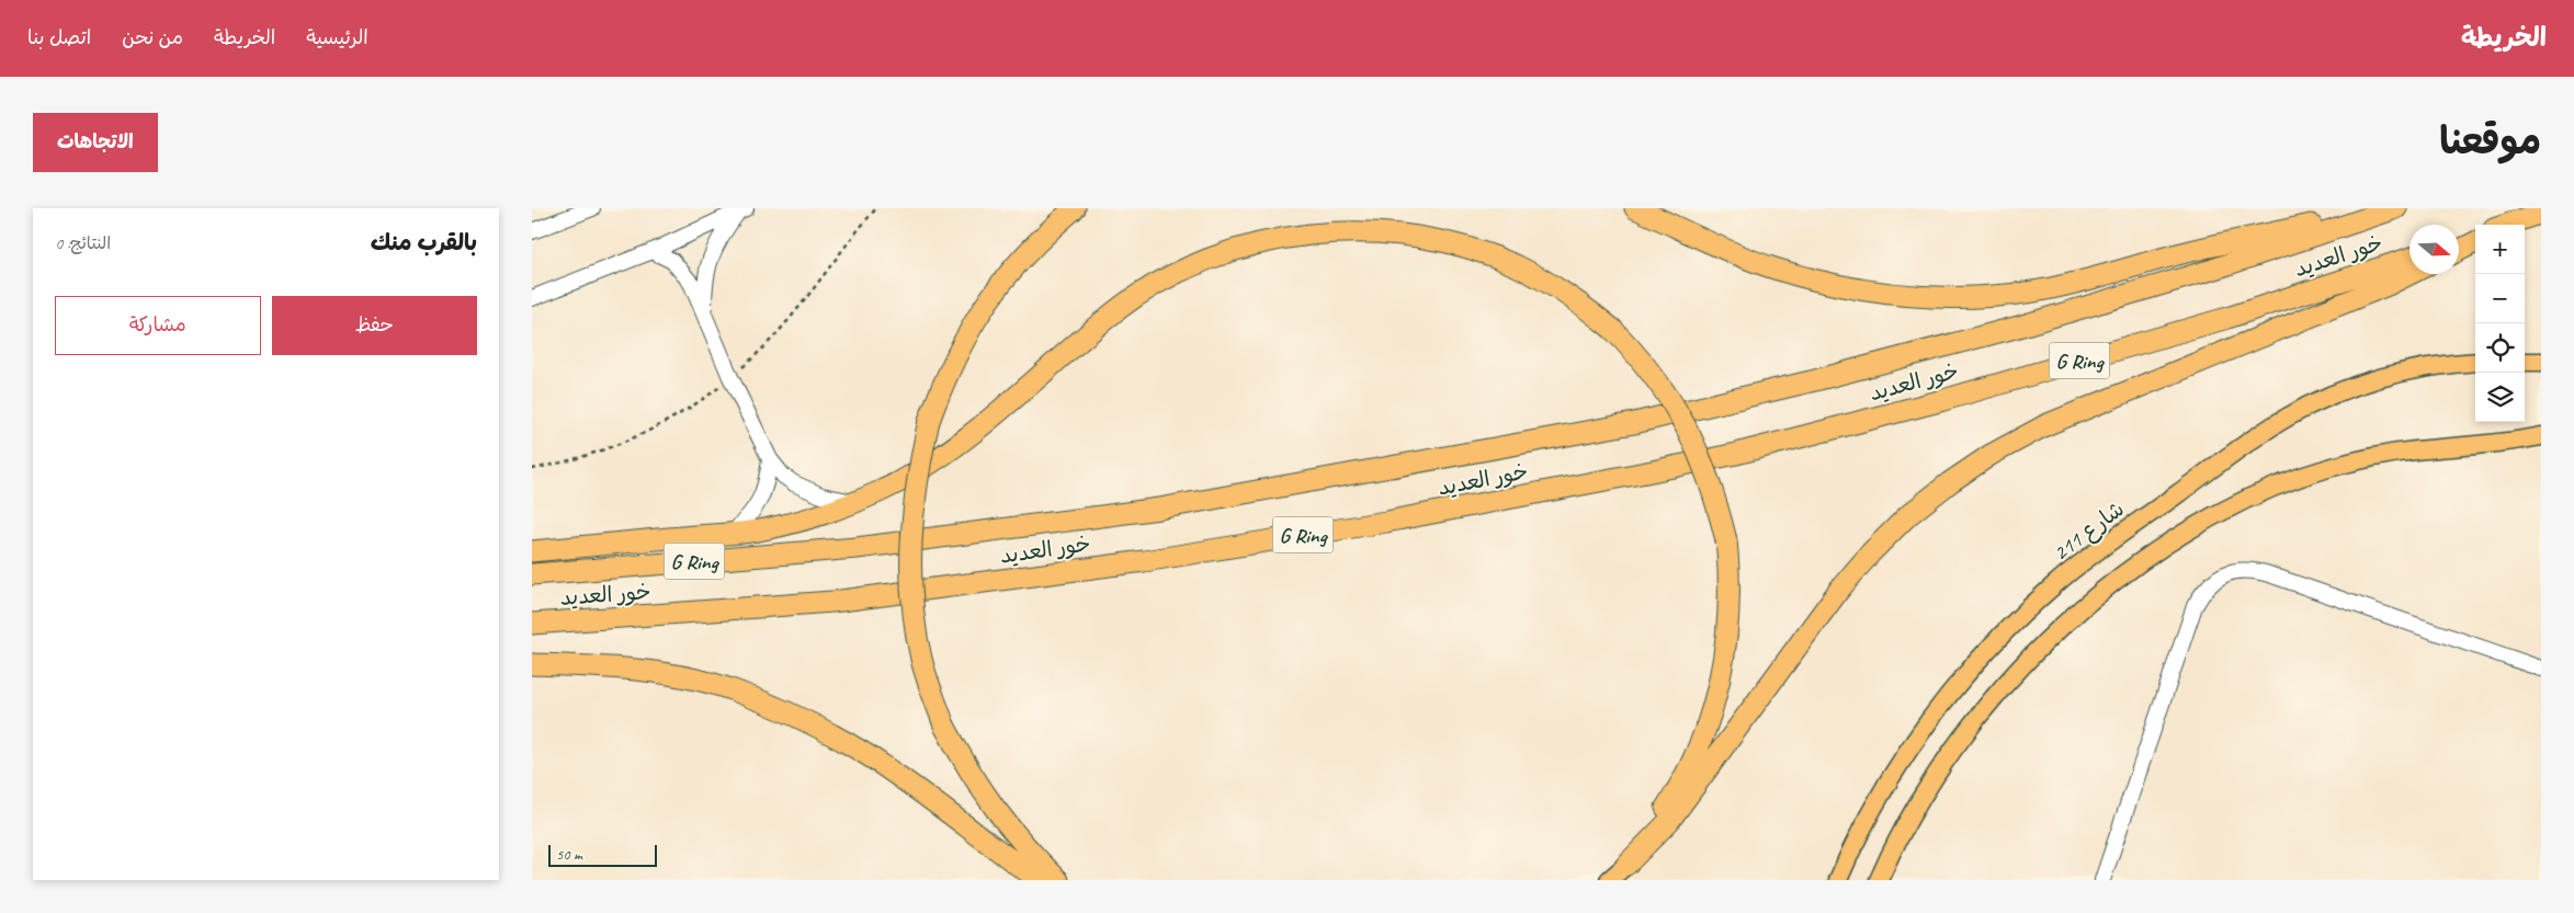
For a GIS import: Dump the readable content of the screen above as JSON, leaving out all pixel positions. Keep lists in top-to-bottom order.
{
  "streets": {
    "highway": ["خور العديد", "G Ring"],
    "main road": ["شارع 211"]
  },
  "scale_bar": "50 m",
  "north": "right",
  "page": {
    "header": "الخريطة",
    "nav": [
      "الرئيسية",
      "الخريطة",
      "من نحن",
      "اتصل بنا"
    ],
    "title": "موقعنا",
    "buttons": [
      "الاتجاهات",
      ["حفظ", "مشاركة"]
    ],
    "heading": ["بالقرب منك", "النتائج: 0"],
    "map_buttons": ["+", "−"],
    "scale": "50 m"
  }
}
